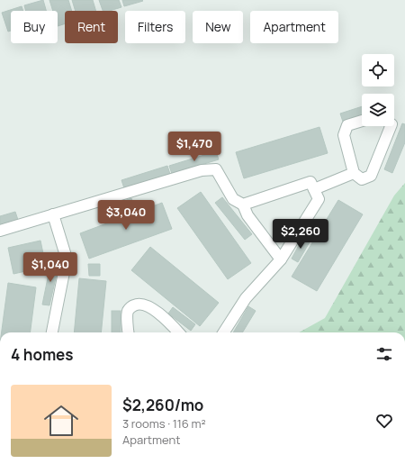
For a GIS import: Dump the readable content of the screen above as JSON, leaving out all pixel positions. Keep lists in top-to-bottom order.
{
  "page": {
    "chip": [
      "Buy",
      "Rent",
      "Filters",
      "New",
      "Apartment"
    ],
    "price": [
      "$1,470",
      "$3,040",
      "$2,260",
      "$1,040"
    ],
    "heading": "4 homes",
    "list": [
      {
        "name": "$2,260/mo",
        "note": "3 rooms · 116 m² · Apartment"
      }
    ]
  }
}
